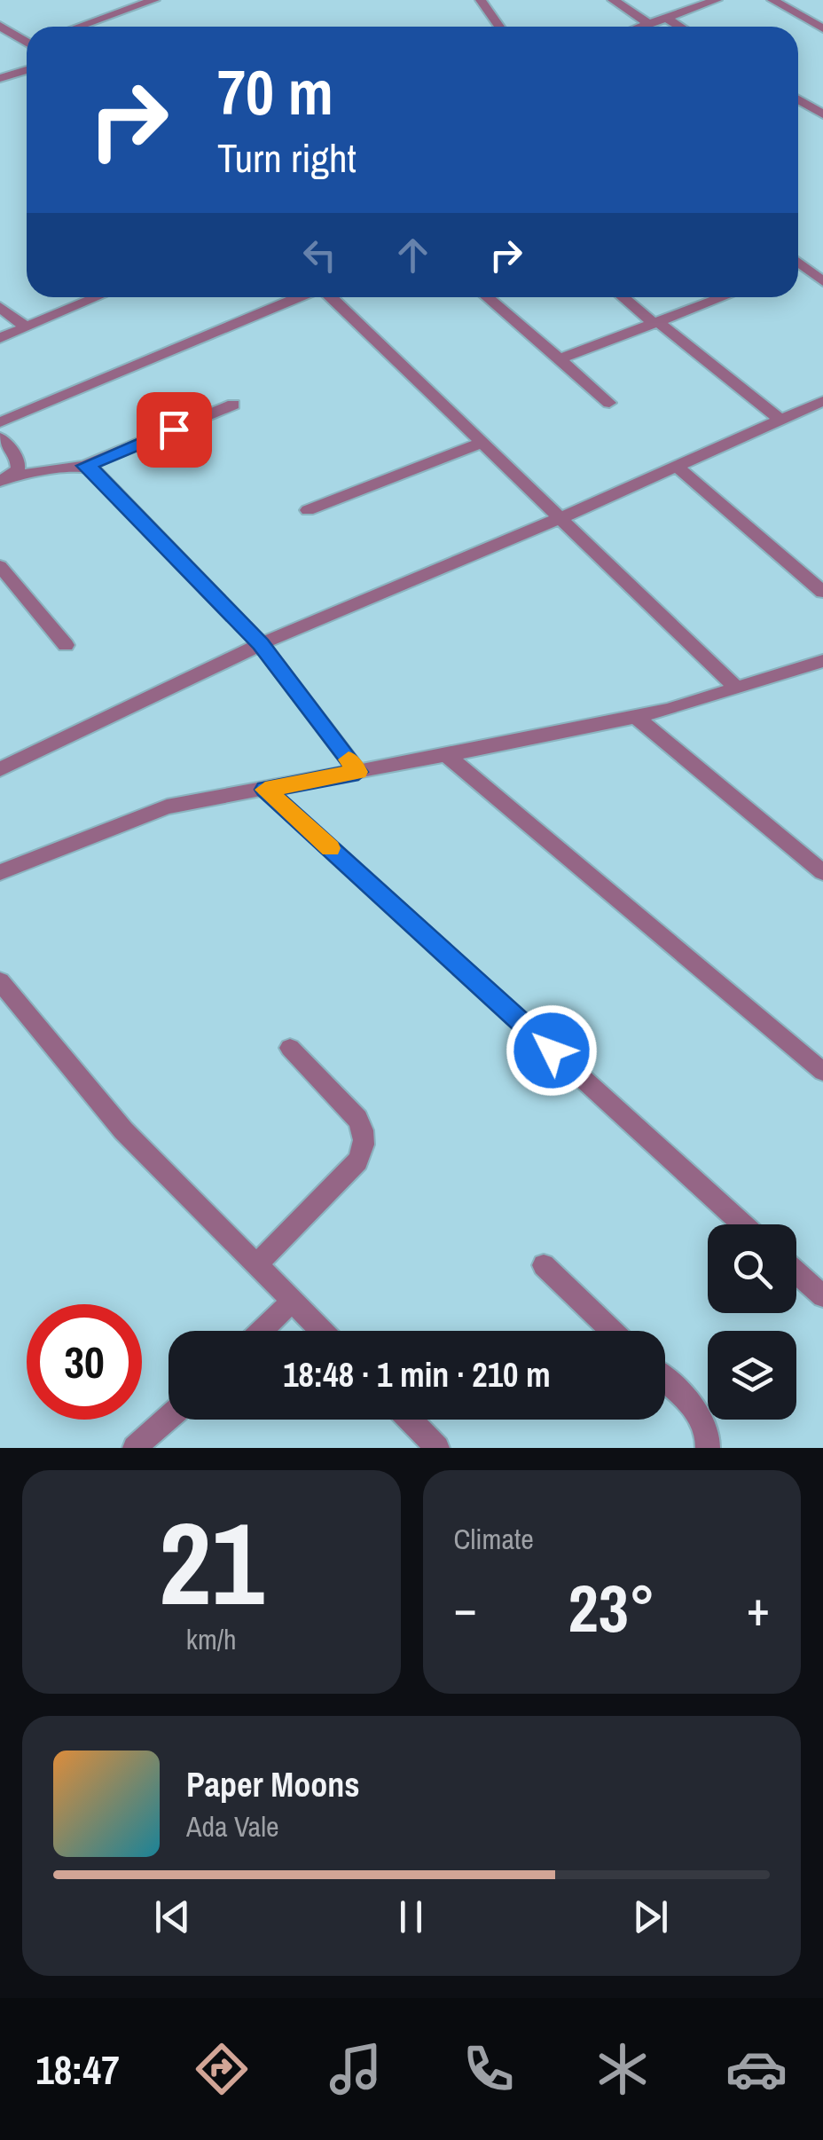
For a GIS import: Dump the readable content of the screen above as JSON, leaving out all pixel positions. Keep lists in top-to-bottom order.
{
  "page": {
    "turn": ["70 m", "Turn right"],
    "limit": "30",
    "trip": "18:48 · 1 min · 210 m",
    "tile": [
      ["21", "km/h"],
      "Climate"
    ],
    "heat": ["−", "23°", "+"],
    "song": ["Paper Moons", "Ada Vale"],
    "tabs": "18:47"
  }
}
